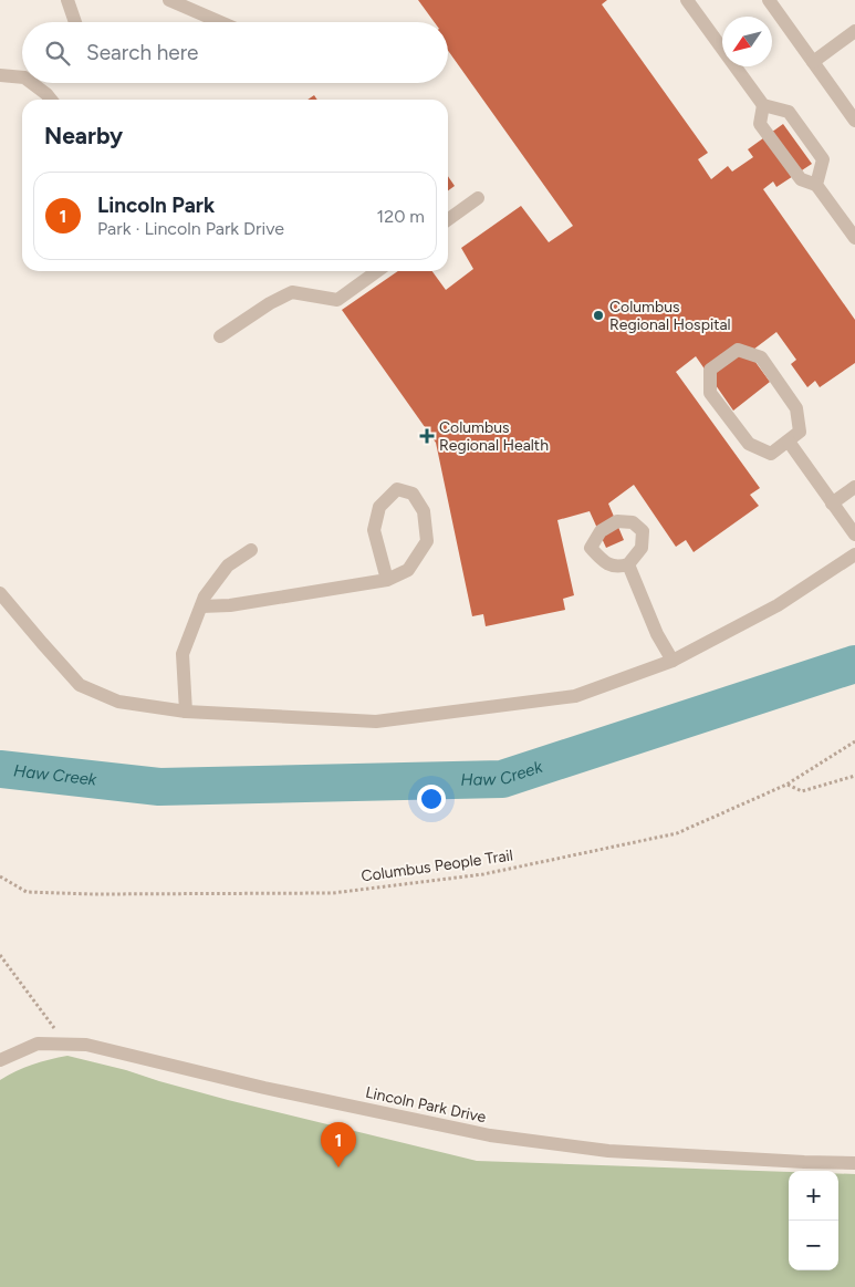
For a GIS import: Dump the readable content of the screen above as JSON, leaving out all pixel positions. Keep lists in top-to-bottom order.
{
  "streets": {
    "street": ["Lincoln Park Drive"],
    "path": ["Columbus People Trail"]
  },
  "water": ["Haw Creek"],
  "places": {
    "other": ["Columbus Regional Hospital"],
    "health": ["Columbus Regional Health"]
  },
  "north": "bottom left",
  "page": {
    "search": "Search here",
    "heading": "Nearby",
    "list": [
      {
        "mark": "1",
        "name": "Lincoln Park",
        "note": "Park · Lincoln Park Drive",
        "value": "120 m"
      }
    ],
    "pins": "1",
    "map_buttons": ["+", "−"]
  }
}
